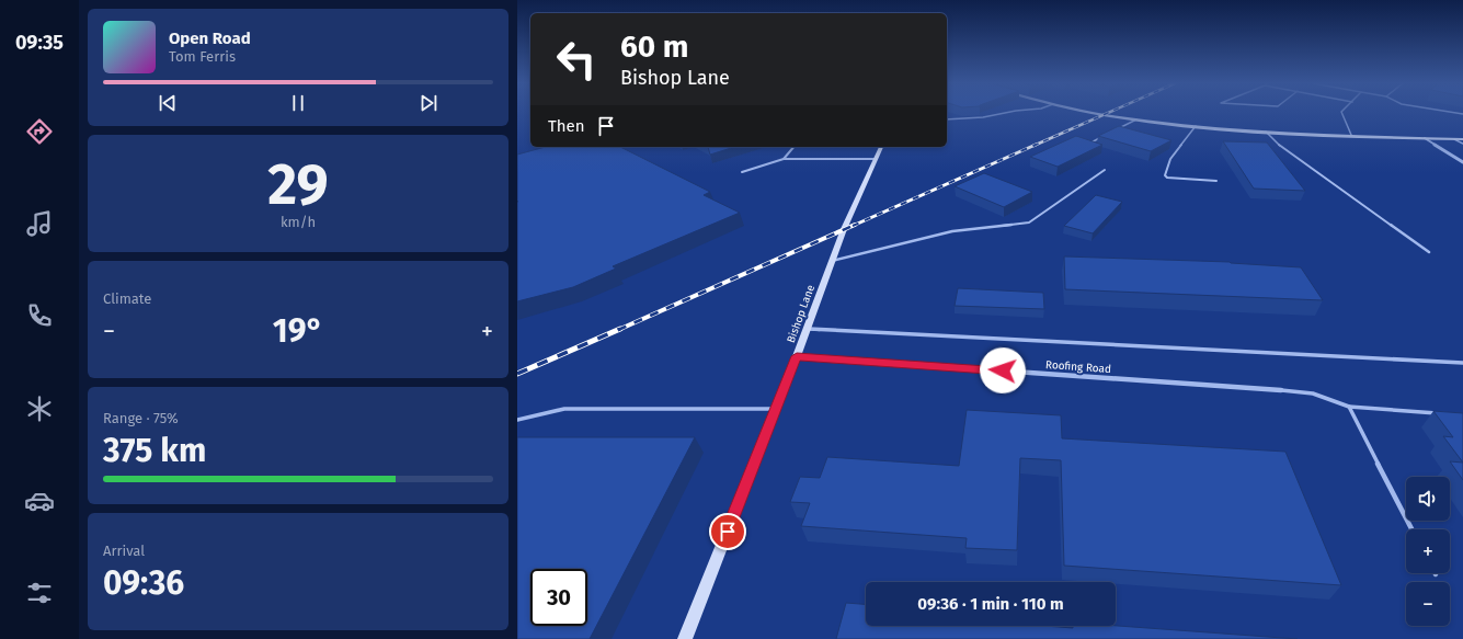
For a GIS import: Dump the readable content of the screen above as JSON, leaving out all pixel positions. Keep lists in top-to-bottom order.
{
  "streets": {
    "street": ["Bishop Lane", "Roofing Road"]
  },
  "crossings": [
    ["Bishop Lane", "Roofing Road"]
  ],
  "page": {
    "tabs": "09:35",
    "turn": ["60 m", "Bishop Lane"],
    "song": ["Open Road", "Tom Ferris"],
    "then": "Then",
    "tile": [
      ["29", "km/h"],
      "Climate",
      ["Range · 75%", "375 km"],
      ["Arrival", "09:36"]
    ],
    "heat": ["−", "19°", "+"],
    "map_buttons": ["+", "−"],
    "limit": "30",
    "trip": "09:36 · 1 min · 110 m"
  }
}
